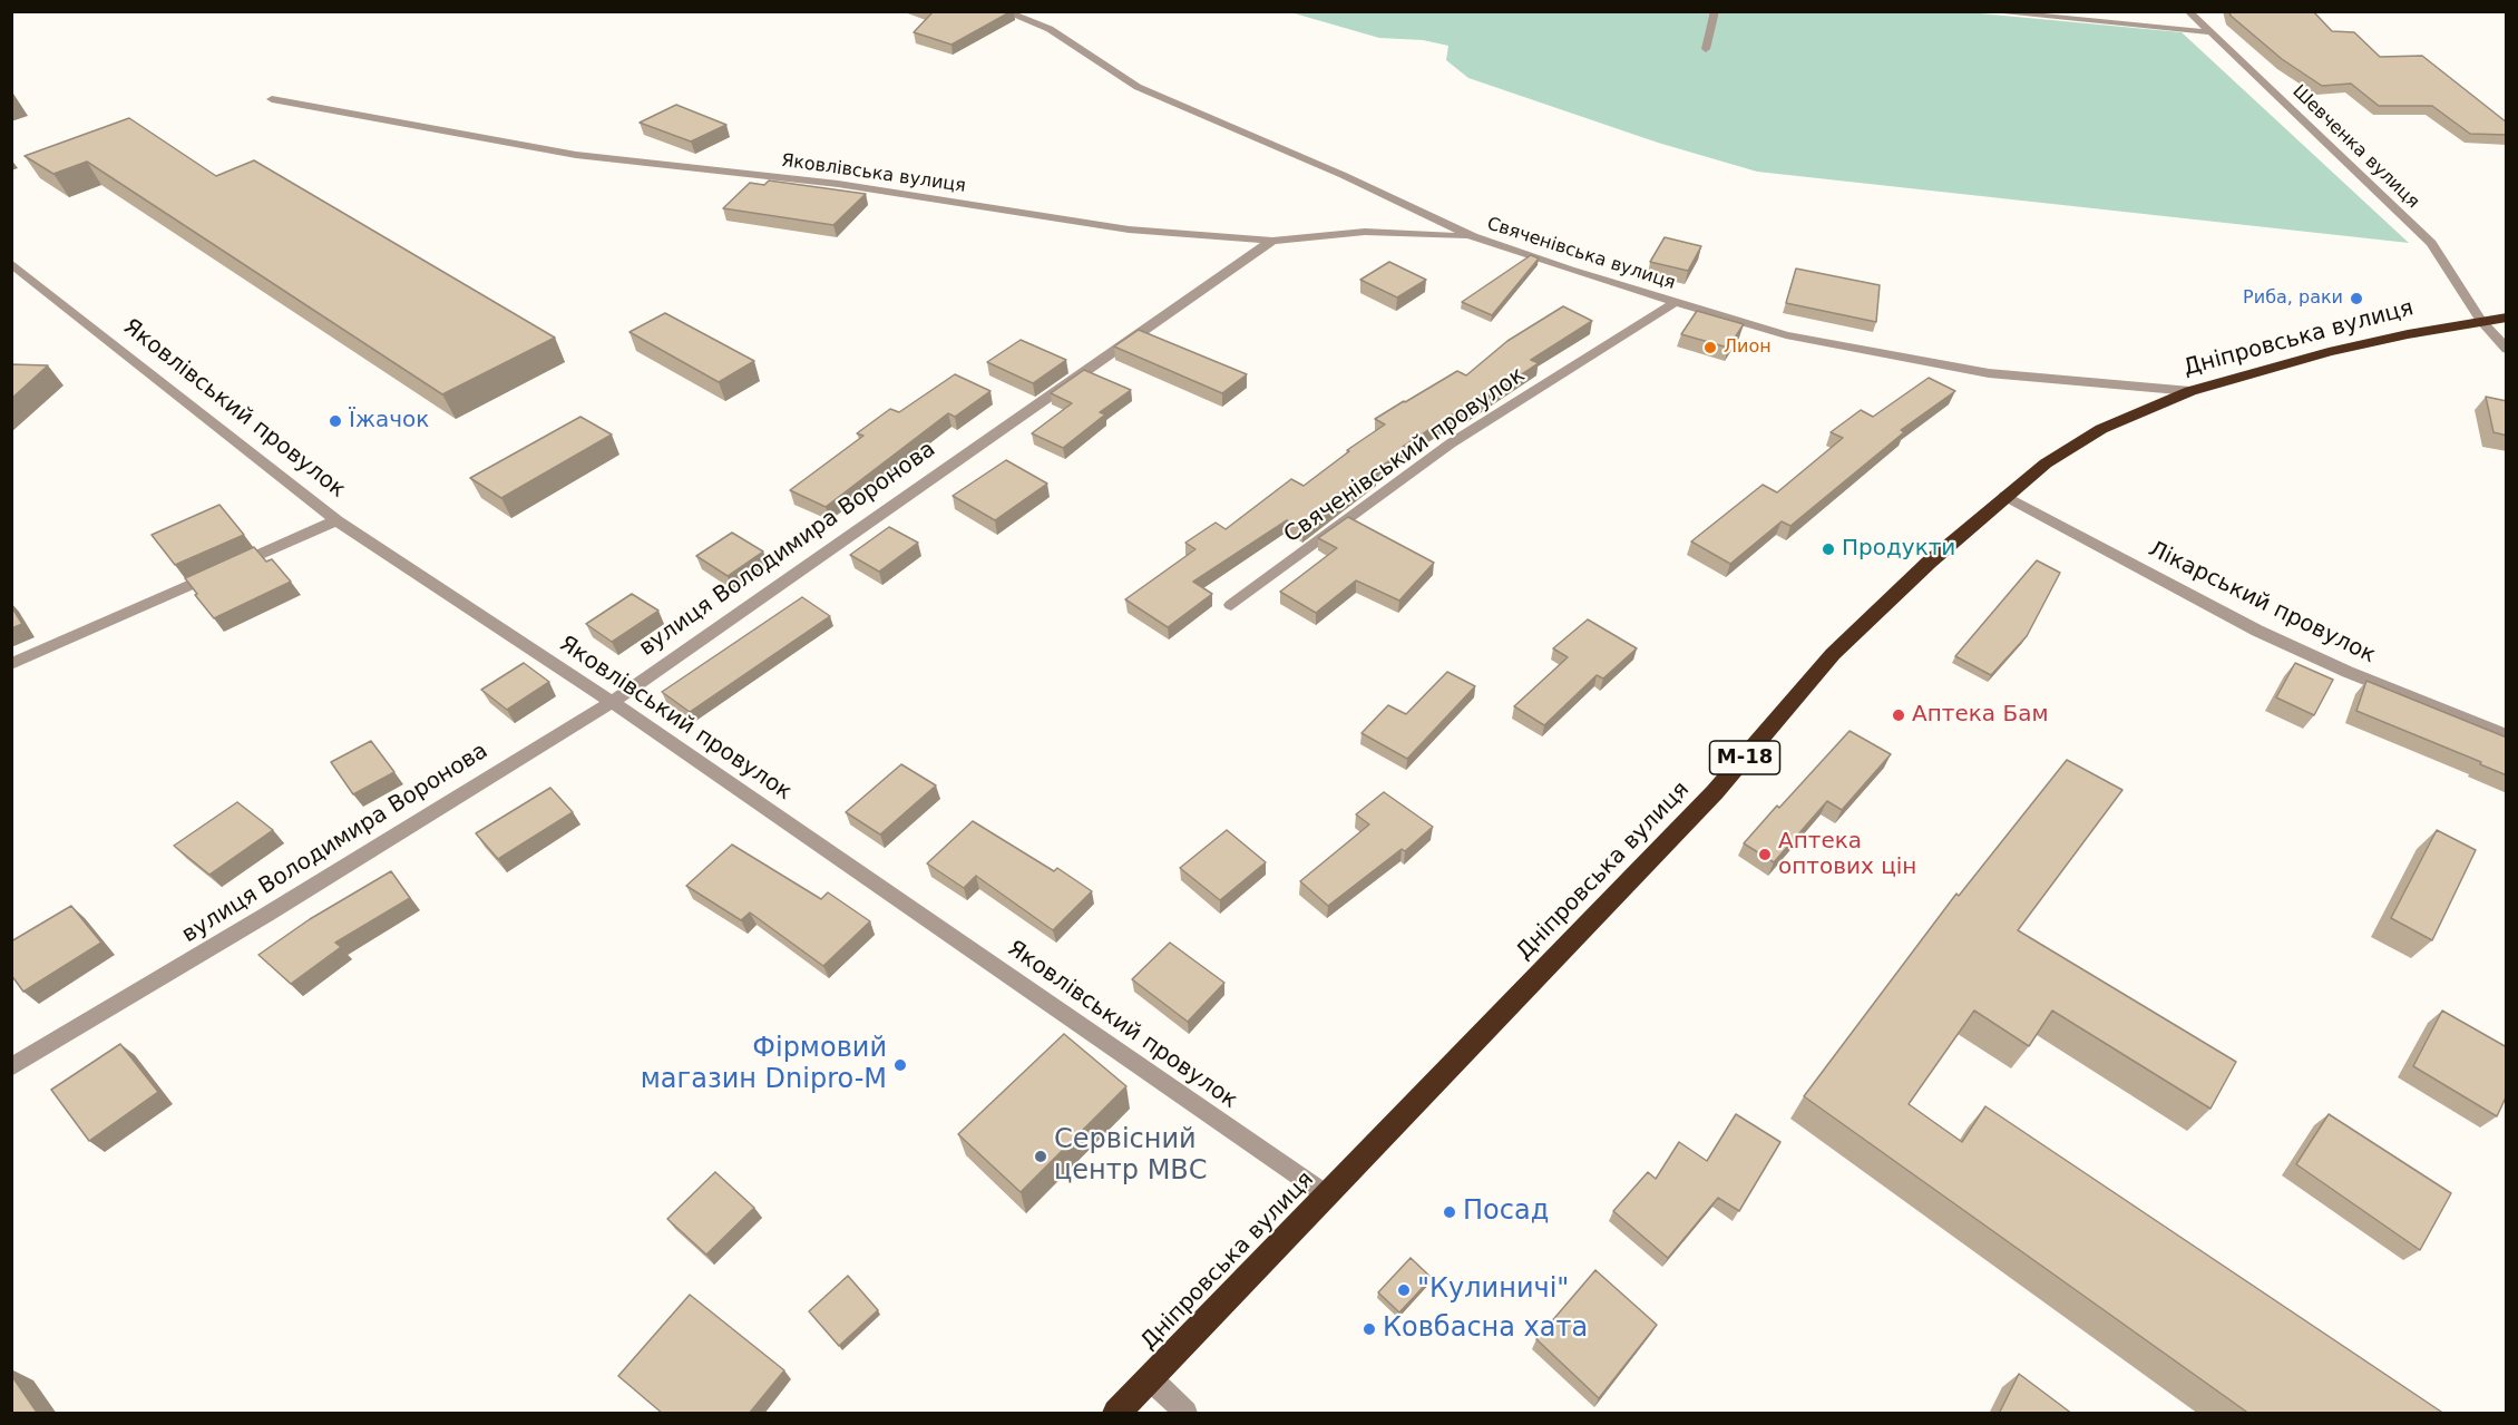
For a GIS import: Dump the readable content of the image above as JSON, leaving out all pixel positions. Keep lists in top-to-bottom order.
{
  "streets": {
    "highway": ["Дніпровська вулиця", "М-18"],
    "street": [
      "Шевченка вулиця",
      "Яковлівська вулиця",
      "Свяченівська вулиця",
      "Яковлівський провулок",
      "Свяченівський провулок",
      "вулиця Володимира Воронова",
      "Лікарський провулок"
    ]
  },
  "crossings": [
    ["Шевченка вулиця", "Дніпровська вулиця"],
    ["Яковлівська вулиця", "Свяченівська вулиця"],
    ["Яковлівська вулиця", "вулиця Володимира Воронова"],
    ["Свяченівська вулиця", "Дніпровська вулиця"],
    ["Свяченівська вулиця", "Свяченівський провулок"],
    ["Дніпровська вулиця", "Яковлівський провулок"],
    ["Дніпровська вулиця", "Лікарський провулок"],
    ["Яковлівський провулок", "вулиця Володимира Воронова"]
  ],
  "places": [
    "Риба, раки",
    "Лион",
    "Їжачок",
    "Продукти",
    "Аптека Бам",
    "Аптека оптових цін",
    "Фірмовий магазин Dnipro-M",
    "Сервісний центр МВС",
    "Посад",
    "\"Кулиничі\"",
    "Ковбасна хата"
  ]
}
